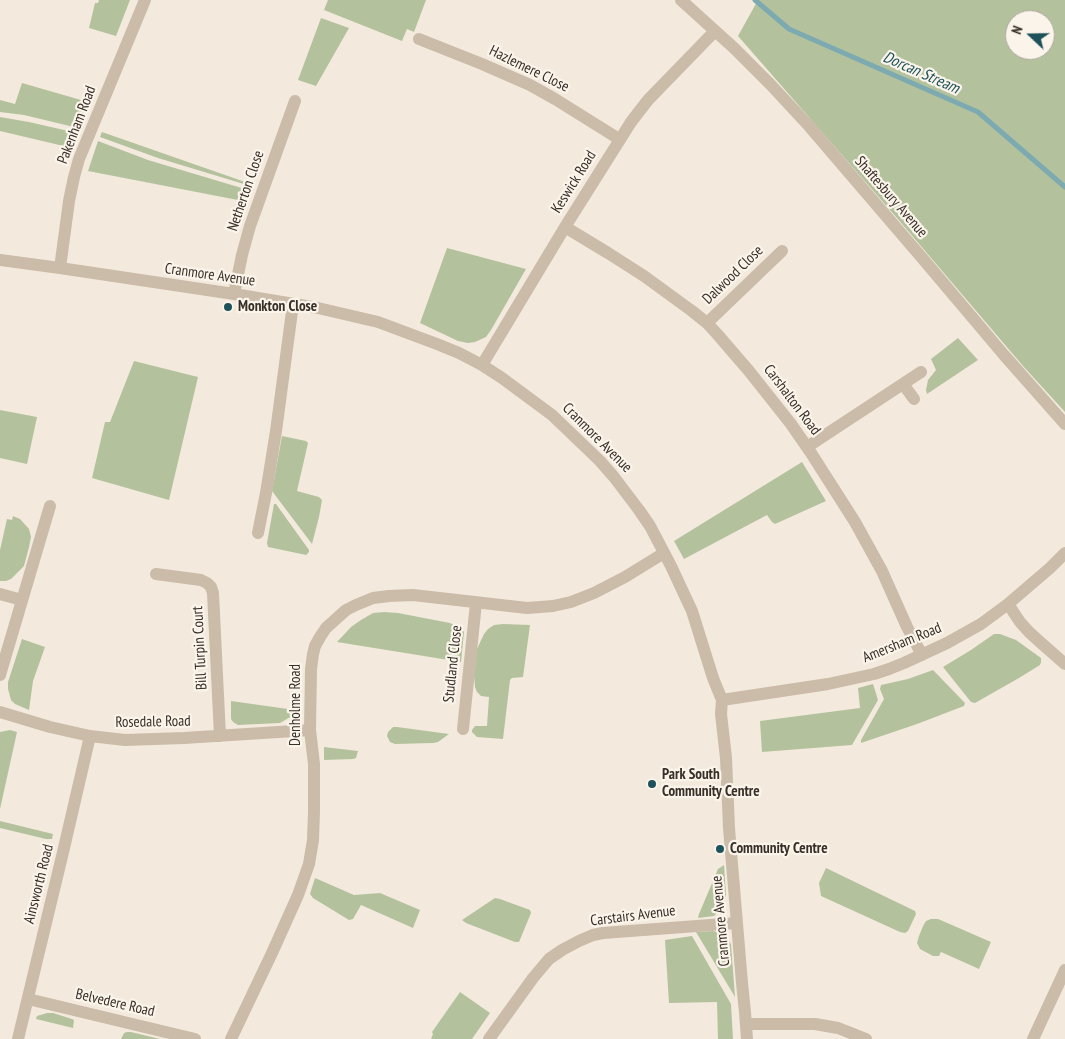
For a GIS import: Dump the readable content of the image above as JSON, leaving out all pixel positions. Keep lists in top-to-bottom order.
{
  "streets": {
    "street": [
      "Hazlemere Close",
      "Pakenham Road",
      "Keswick Road",
      "Netherton Close",
      "Shaftesbury Avenue",
      "Cranmore Avenue",
      "Dalwood Close",
      "Carshalton Road",
      "Amersham Road",
      "Bill Turpin Court",
      "Studland Close",
      "Denholme Road",
      "Rosedale Road",
      "Ainsworth Road",
      "Carstairs Avenue",
      "Belvedere Road"
    ]
  },
  "crossings": [
    ["Hazlemere Close", "Keswick Road"],
    ["Pakenham Road", "Cranmore Avenue"],
    ["Keswick Road", "Shaftesbury Avenue"],
    ["Keswick Road", "Cranmore Avenue"],
    ["Keswick Road", "Carshalton Road"],
    ["Netherton Close", "Cranmore Avenue"],
    ["Cranmore Avenue", "Amersham Road"],
    ["Cranmore Avenue", "Denholme Road"],
    ["Cranmore Avenue", "Carstairs Avenue"],
    ["Dalwood Close", "Carshalton Road"],
    ["Carshalton Road", "Amersham Road"],
    ["Bill Turpin Court", "Rosedale Road"],
    ["Studland Close", "Denholme Road"],
    ["Denholme Road", "Rosedale Road"],
    ["Rosedale Road", "Ainsworth Road"],
    ["Ainsworth Road", "Belvedere Road"]
  ],
  "water": ["Dorcan Stream"],
  "places": ["Monkton Close", "Park South Community Centre", "Community Centre"],
  "north": "left"
}
